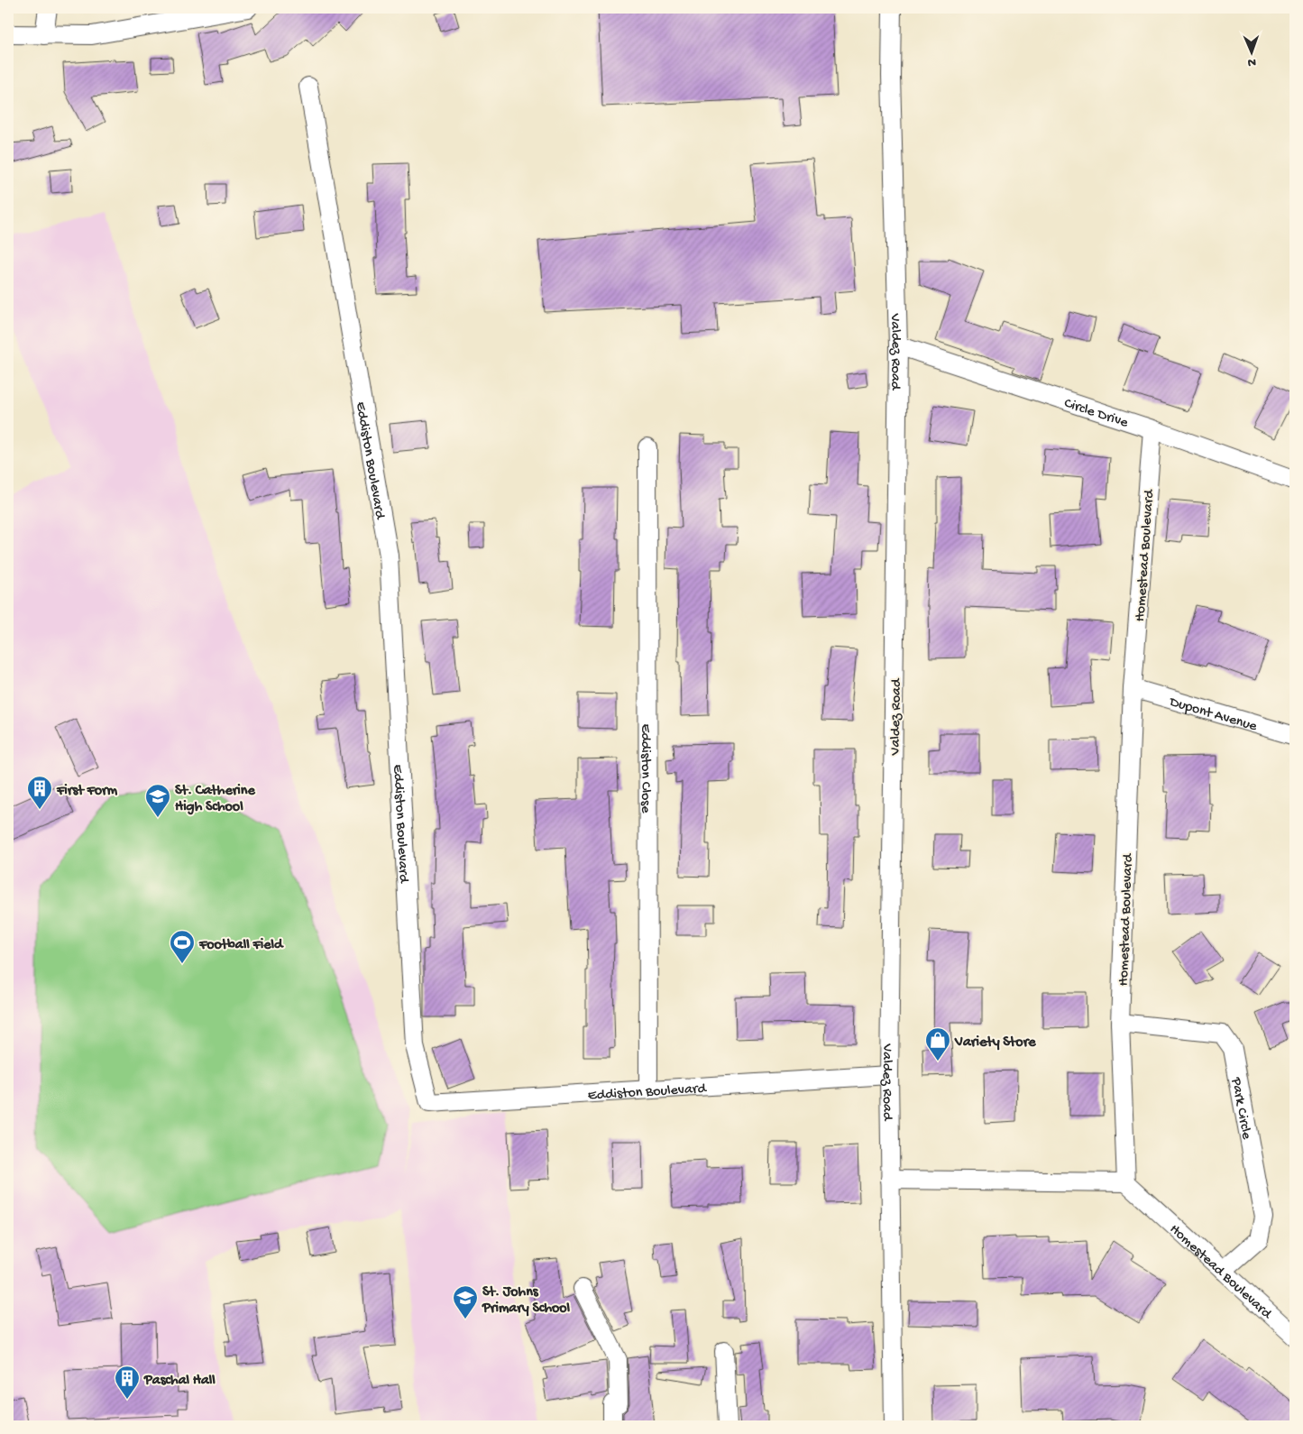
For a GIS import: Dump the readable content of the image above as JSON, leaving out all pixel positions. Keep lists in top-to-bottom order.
{
  "streets": {
    "street": [
      "Valdez Road",
      "Circle Drive",
      "Eddiston Boulevard",
      "Homestead Boulevard",
      "Dupont Avenue",
      "Eddiston Close",
      "Park Circle"
    ]
  },
  "crossings": [
    ["Valdez Road", "Circle Drive"],
    ["Valdez Road", "Eddiston Boulevard"],
    ["Circle Drive", "Homestead Boulevard"],
    ["Eddiston Boulevard", "Eddiston Close"],
    ["Homestead Boulevard", "Dupont Avenue"],
    ["Homestead Boulevard", "Park Circle"]
  ],
  "places": {
    "building": ["First Form", "Paschal Hall"],
    "school or university": ["St. Catherine High School", "St. Johns Primary School"],
    "sports": ["Football Field"],
    "shop": ["Variety Store"]
  },
  "north": "bottom"
}
